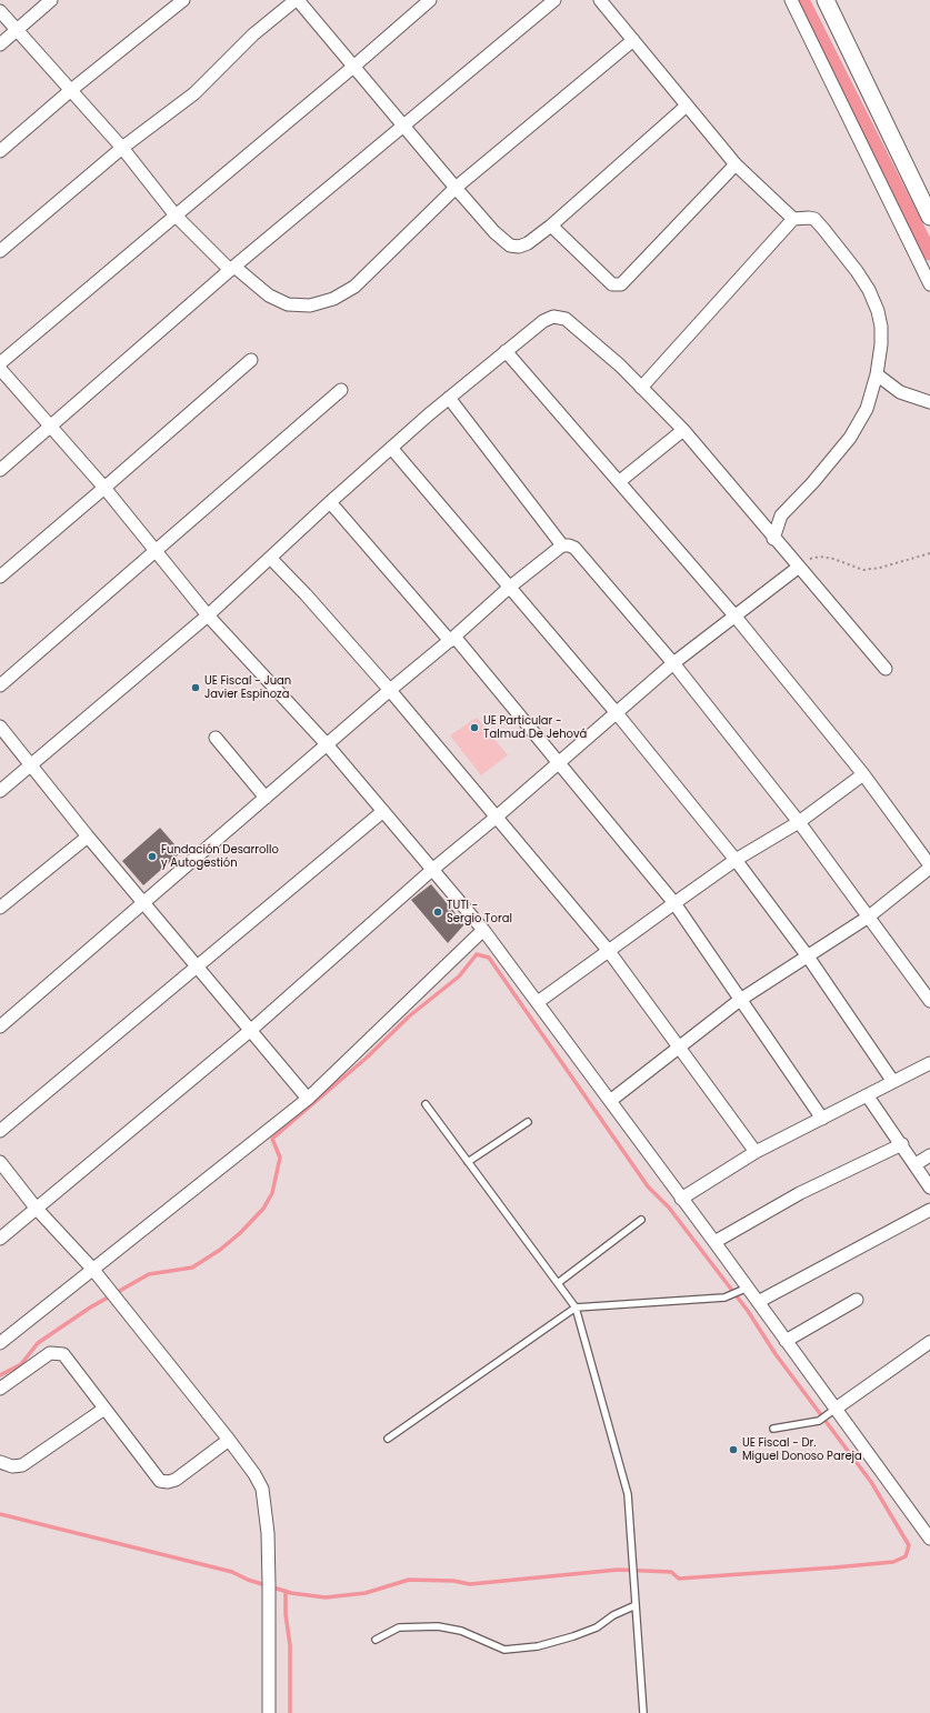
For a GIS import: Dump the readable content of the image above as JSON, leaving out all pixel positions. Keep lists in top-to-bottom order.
{
  "places": [
    "UE Fiscal - Juan Javier Espinoza",
    "UE Particular - Talmud De Jehová",
    "Fundación Desarrollo y Autogestión",
    "TUTI - Sergio Toral",
    "UE Fiscal - Dr. Miguel Donoso Pareja"
  ]
}
